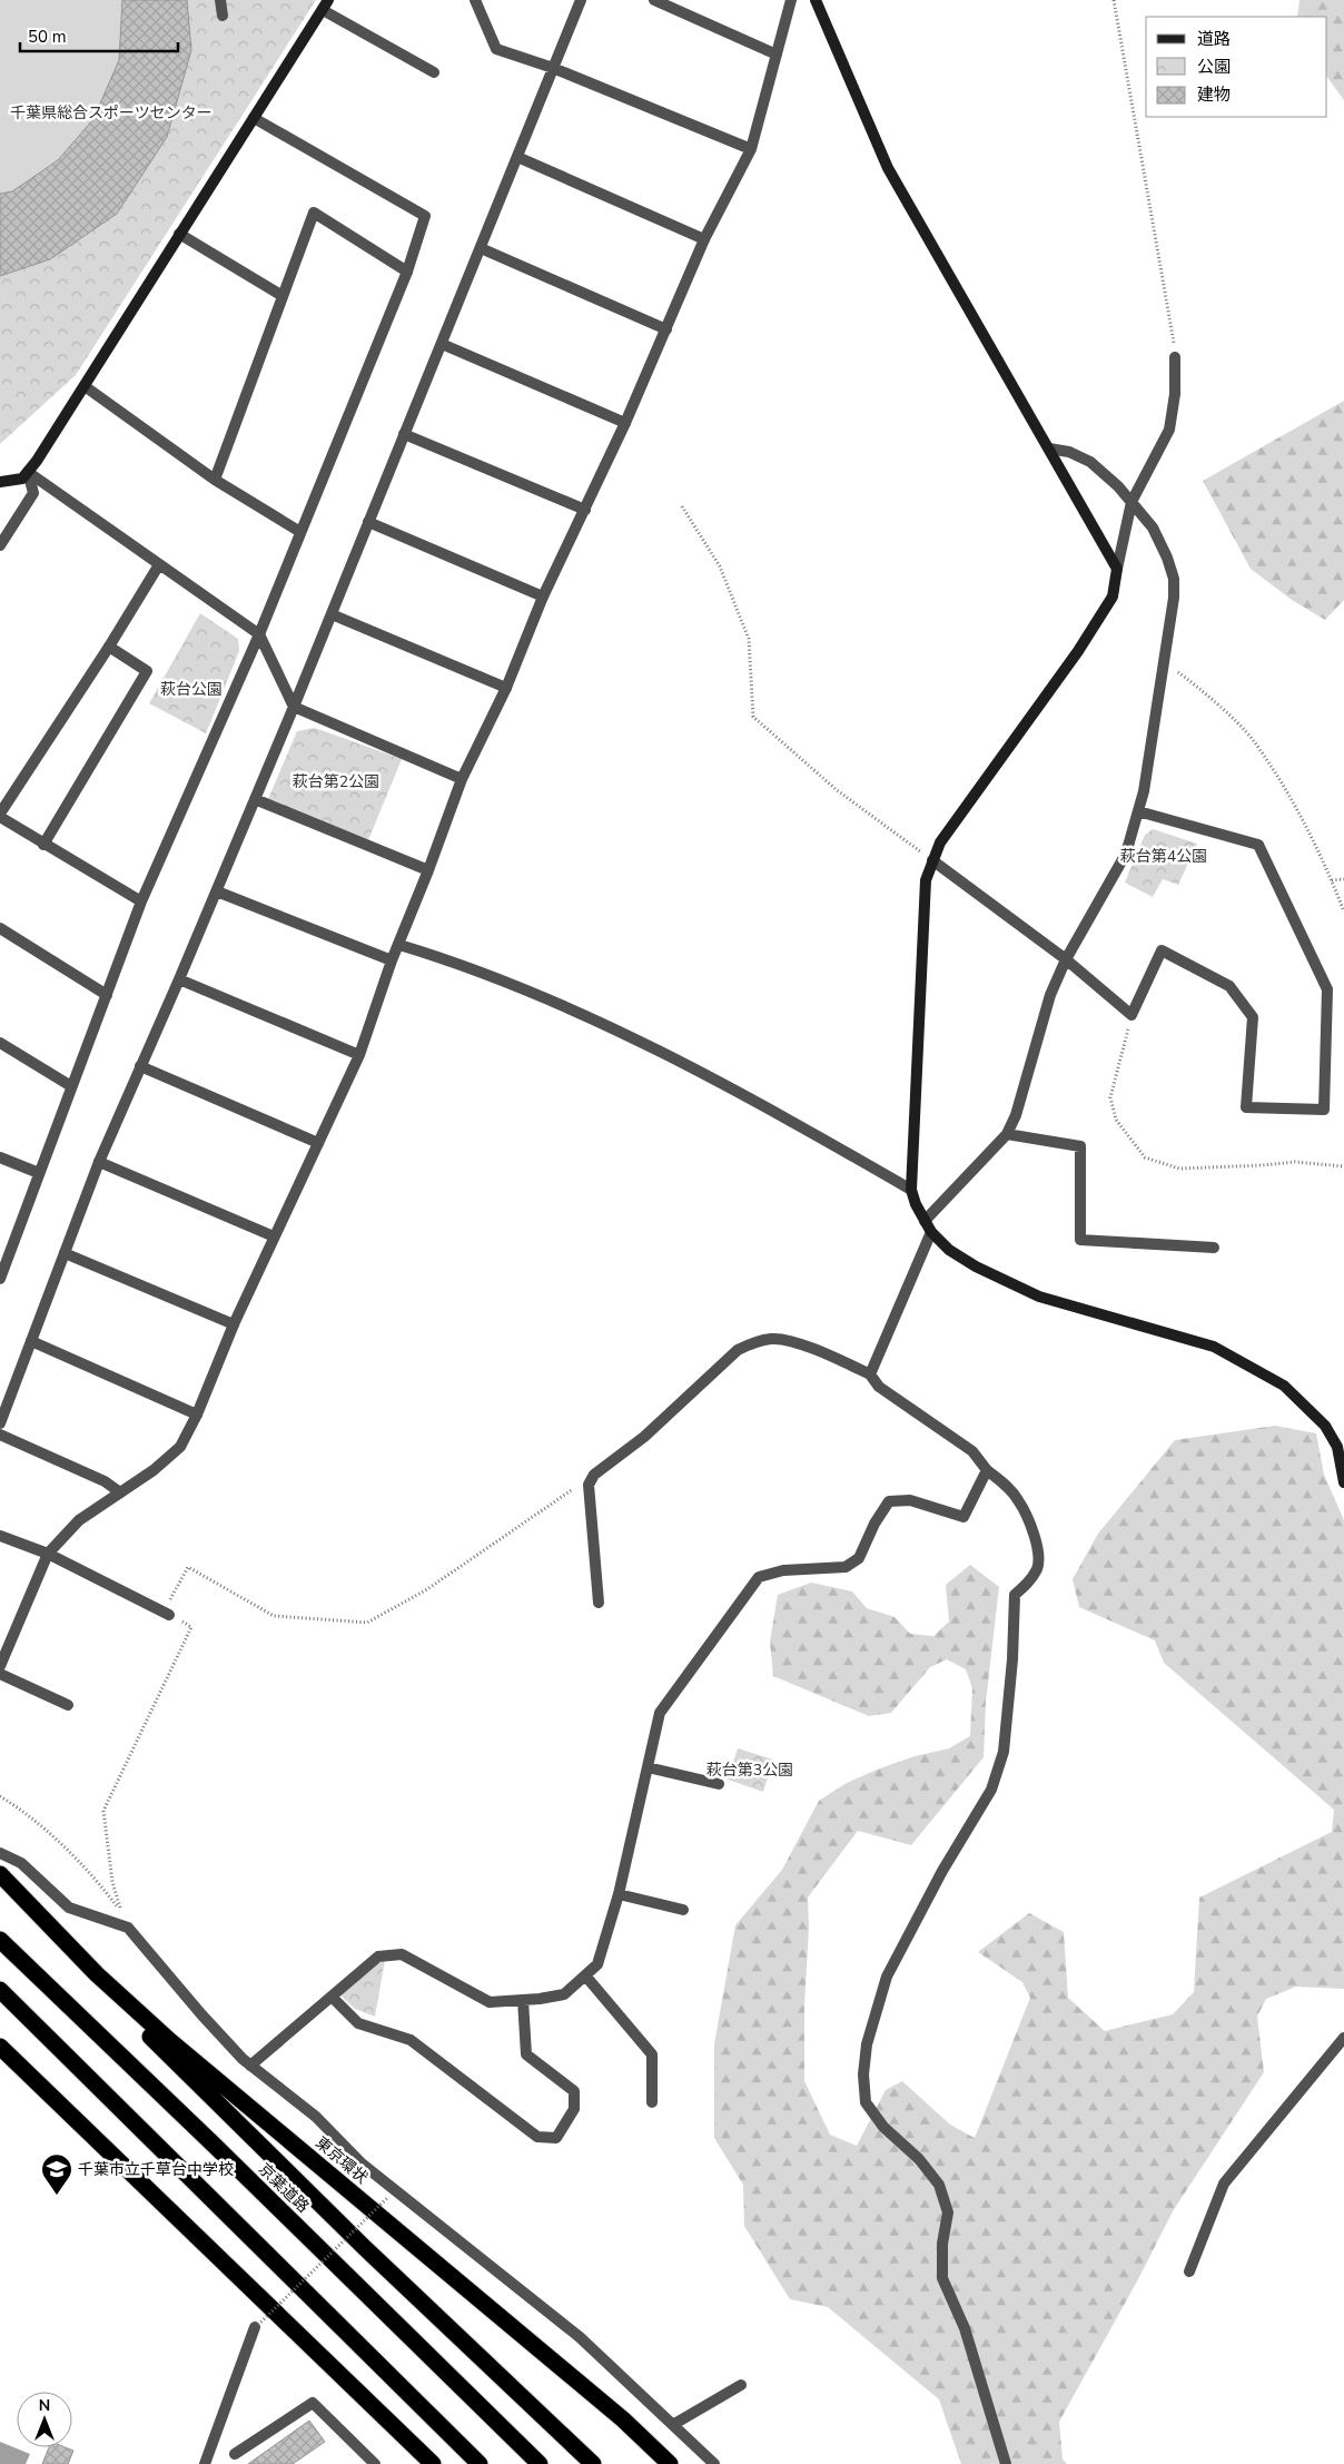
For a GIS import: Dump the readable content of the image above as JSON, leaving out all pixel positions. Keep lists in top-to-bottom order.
{
  "streets": {
    "highway": ["東京環状", "京葉道路"]
  },
  "parks": [
    "千葉県総合スポーツセンター",
    "萩台公園",
    "萩台第2公園",
    "萩台第4公園",
    "萩台第3公園"
  ],
  "places": {
    "school or university": ["千葉市立千草台中学校"]
  },
  "legend": ["道路", "公園", "建物"],
  "scale_bar": "50 m",
  "north": "top"
}
